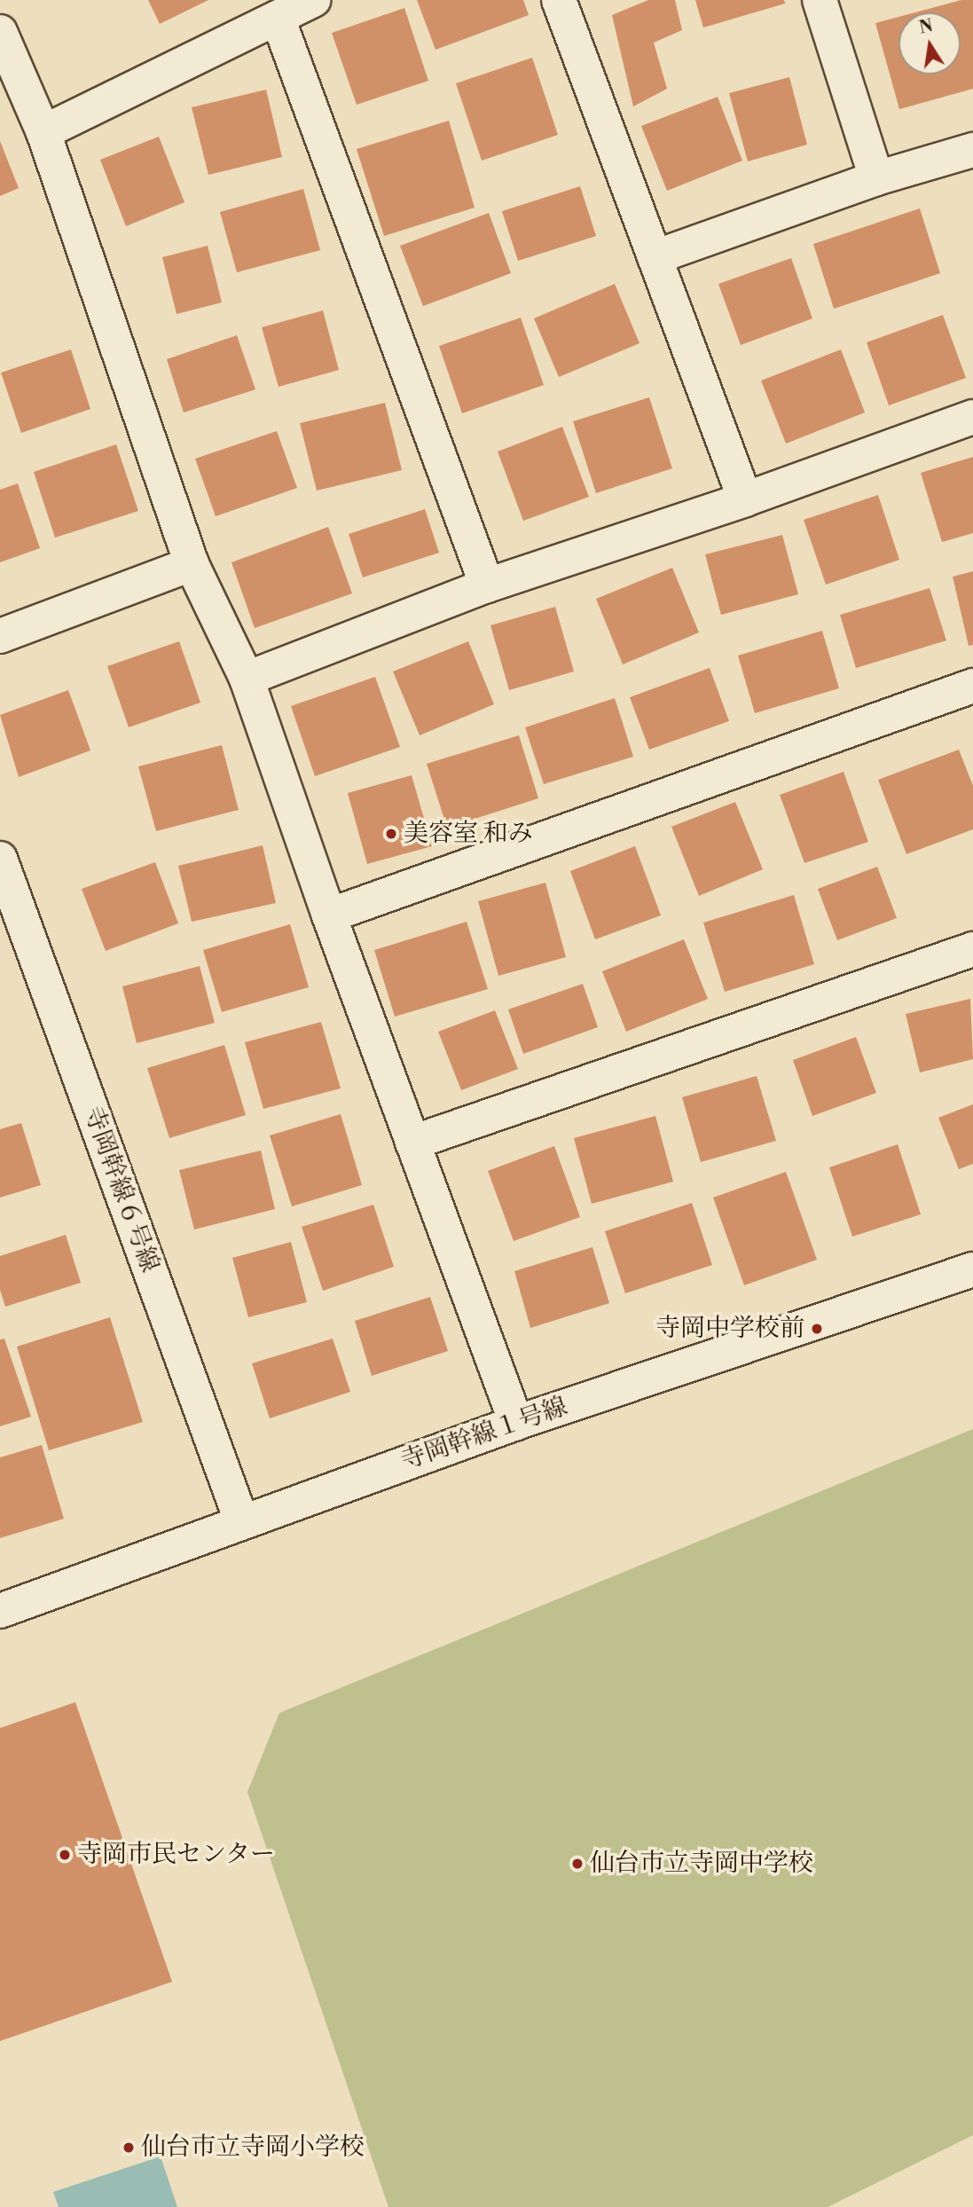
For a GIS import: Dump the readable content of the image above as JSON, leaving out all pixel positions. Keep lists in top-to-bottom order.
{
  "streets": {
    "street": ["寺岡幹線６号線", "寺岡幹線１号線"]
  },
  "crossings": [
    ["寺岡幹線６号線", "寺岡幹線１号線"]
  ],
  "places": [
    "美容室 和み",
    "寺岡中学校前",
    "寺岡市民センター",
    "仙台市立寺岡中学校",
    "仙台市立寺岡小学校"
  ],
  "north": "top"
}
